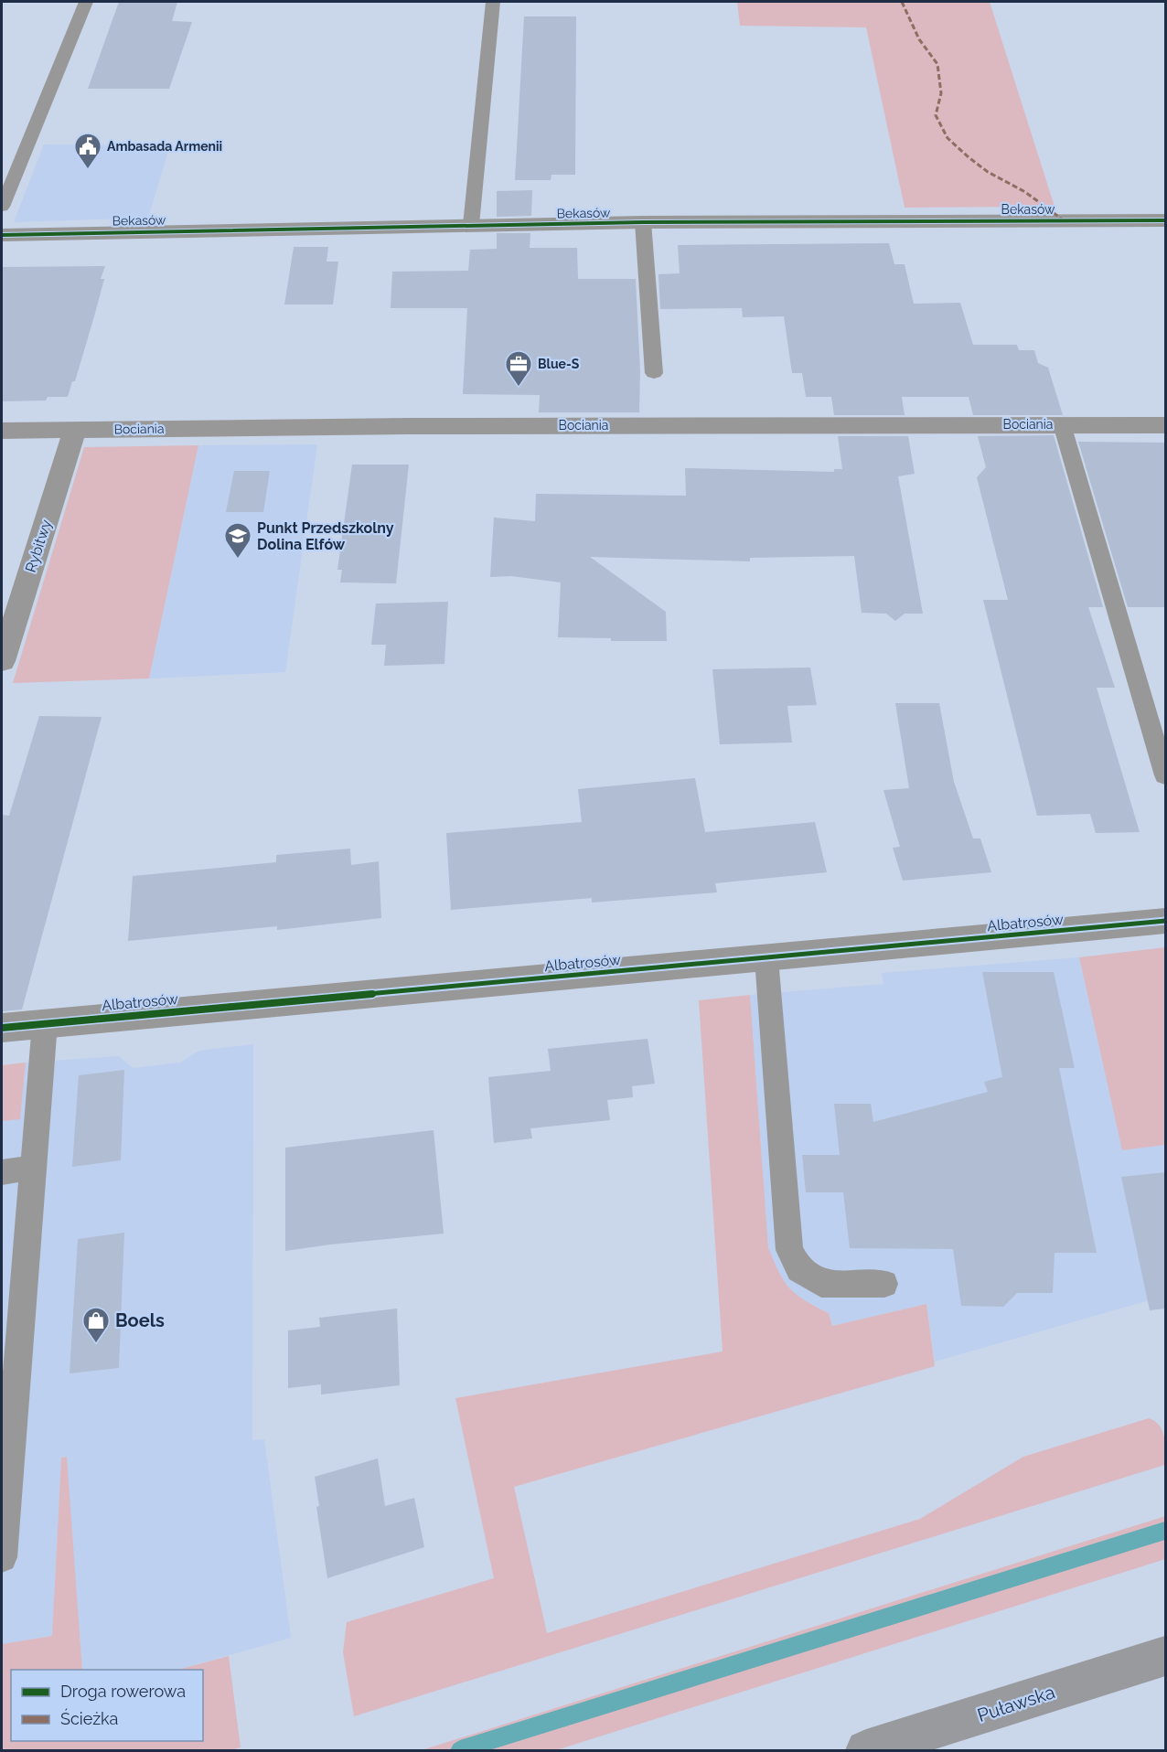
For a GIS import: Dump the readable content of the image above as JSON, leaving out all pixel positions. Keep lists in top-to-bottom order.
{
  "streets": {
    "main road": ["Puławska"],
    "street": [
      "Bekasów",
      "Bociania",
      "Rybitwy",
      "Albatrosów"
    ]
  },
  "crossings": [
    ["Bociania", "Rybitwy"]
  ],
  "places": {
    "public building": ["Ambasada Armenii"],
    "office": ["Blue-S"],
    "school or university": ["Punkt Przedszkolny Dolina Elfów"],
    "shop": ["Boels"]
  },
  "legend": ["Droga rowerowa", "Ścieżka"]
}
